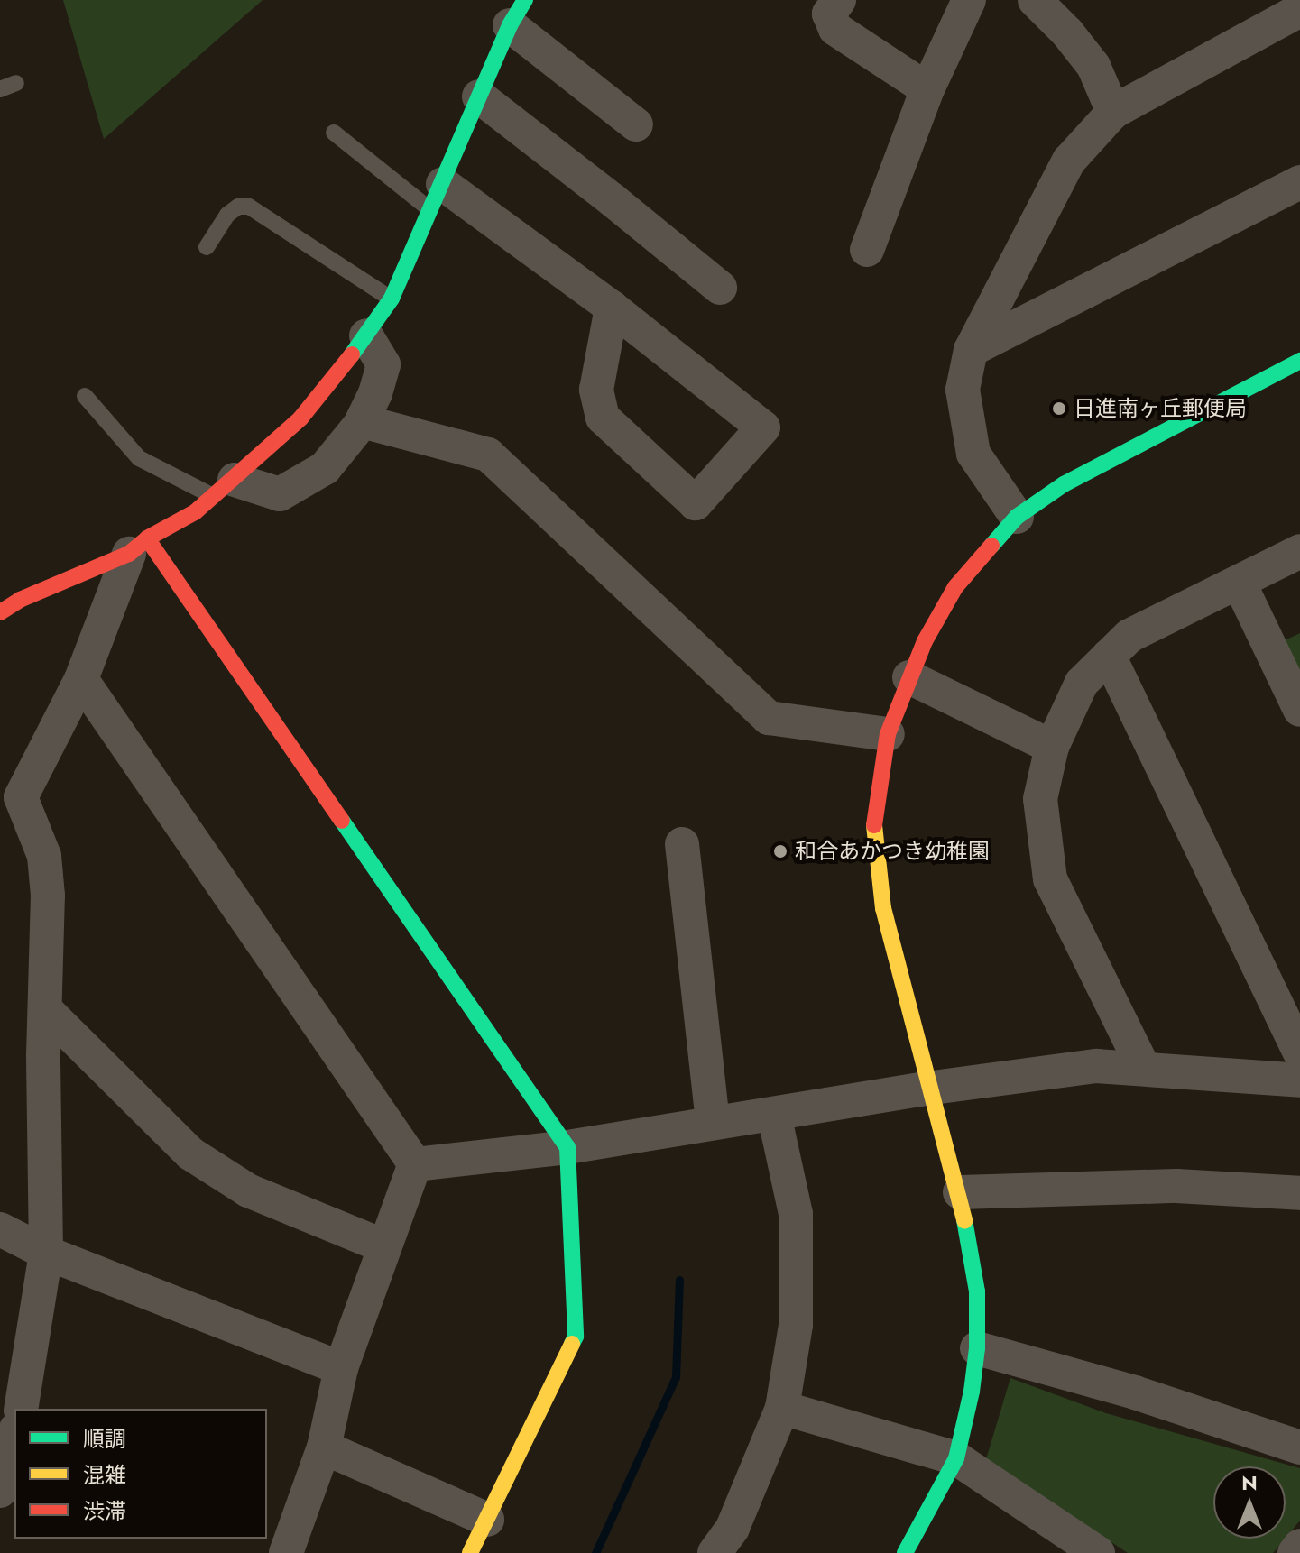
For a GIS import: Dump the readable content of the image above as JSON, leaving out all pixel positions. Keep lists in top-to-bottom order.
{
  "places": ["日進南ヶ丘郵便局", "和合あかつき幼稚園"],
  "legend": ["順調", "混雑", "渋滞"],
  "north": "top"
}
